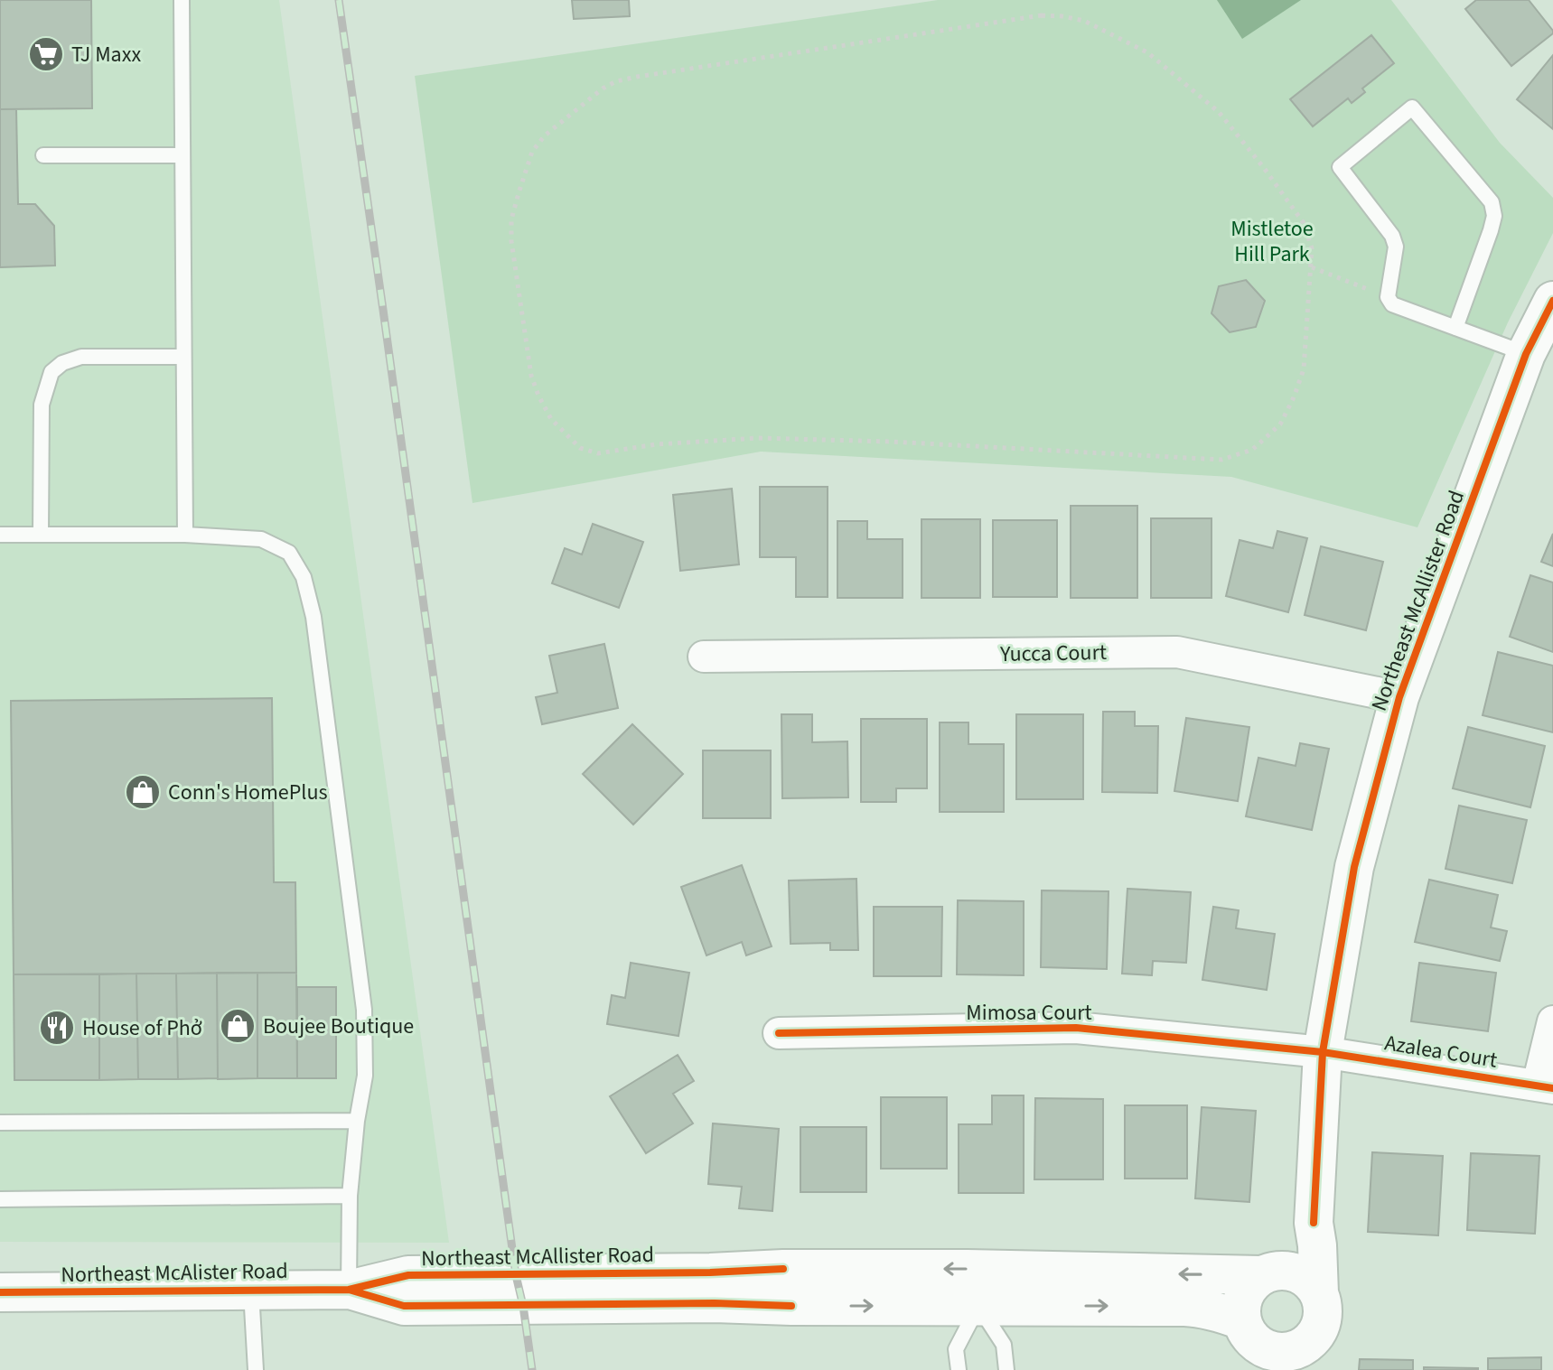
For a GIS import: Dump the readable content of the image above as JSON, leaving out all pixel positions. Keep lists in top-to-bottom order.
{
  "streets": {
    "street": [
      "Northeast McAllister Road",
      "Yucca Court",
      "Mimosa Court",
      "Azalea Court",
      "Northeast McAlister Road"
    ]
  },
  "crossings": [
    ["Northeast McAllister Road", "Yucca Court"],
    ["Northeast McAllister Road", "Mimosa Court"],
    ["Northeast McAllister Road", "Azalea Court"],
    ["Northeast McAllister Road", "Northeast McAlister Road"],
    ["Mimosa Court", "Azalea Court"]
  ],
  "parks": ["Mistletoe Hill Park"],
  "places": {
    "supermarket": ["TJ Maxx"],
    "shop": ["Conn's HomePlus", "Boujee Boutique"],
    "restaurant": ["House of Phở"]
  }
}
